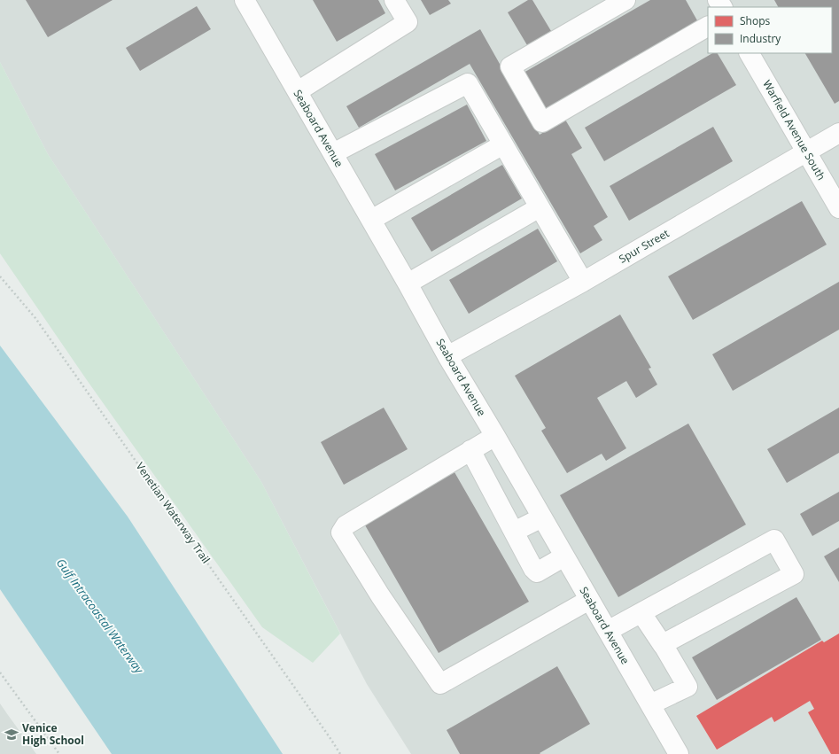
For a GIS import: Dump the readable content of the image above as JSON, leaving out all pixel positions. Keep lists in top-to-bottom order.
{
  "streets": {
    "street": ["Seaboard Avenue", "Warfield Avenue South", "Spur Street"],
    "path": ["Venetian Waterway Trail"]
  },
  "crossings": [
    ["Seaboard Avenue", "Spur Street"],
    ["Warfield Avenue South", "Spur Street"]
  ],
  "water": ["Gulf Intracoastal Waterway"],
  "places": {
    "school or university": ["Venice High School"]
  },
  "legend": ["Shops", "Industry"]
}
